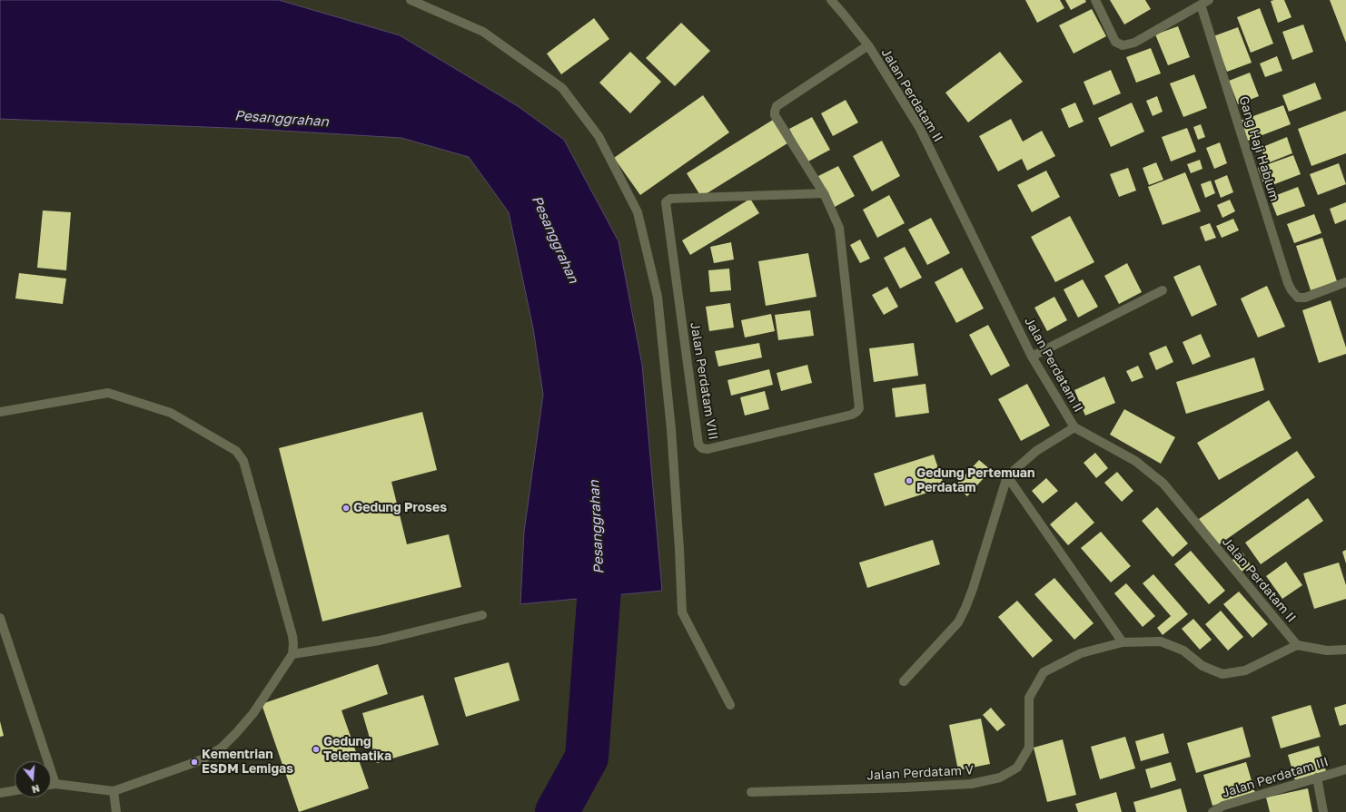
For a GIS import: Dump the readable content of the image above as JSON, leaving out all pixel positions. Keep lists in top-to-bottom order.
{
  "streets": {
    "street": [
      "Jalan Perdatam II",
      "Gang Haji Hablum",
      "Jalan Perdatam VIII",
      "Jalan Perdatam V",
      "Jalan Perdatam III"
    ]
  },
  "crossings": [
    ["Jalan Perdatam II", "Jalan Perdatam VIII"],
    ["Jalan Perdatam II", "Jalan Perdatam V"]
  ],
  "water": ["Pesanggrahan"],
  "places": [
    "Gedung Pertemuan Perdatam",
    "Gedung Proses",
    "Gedung Telematika",
    "Kementrian ESDM Lemigas"
  ],
  "north": "bottom"
}
